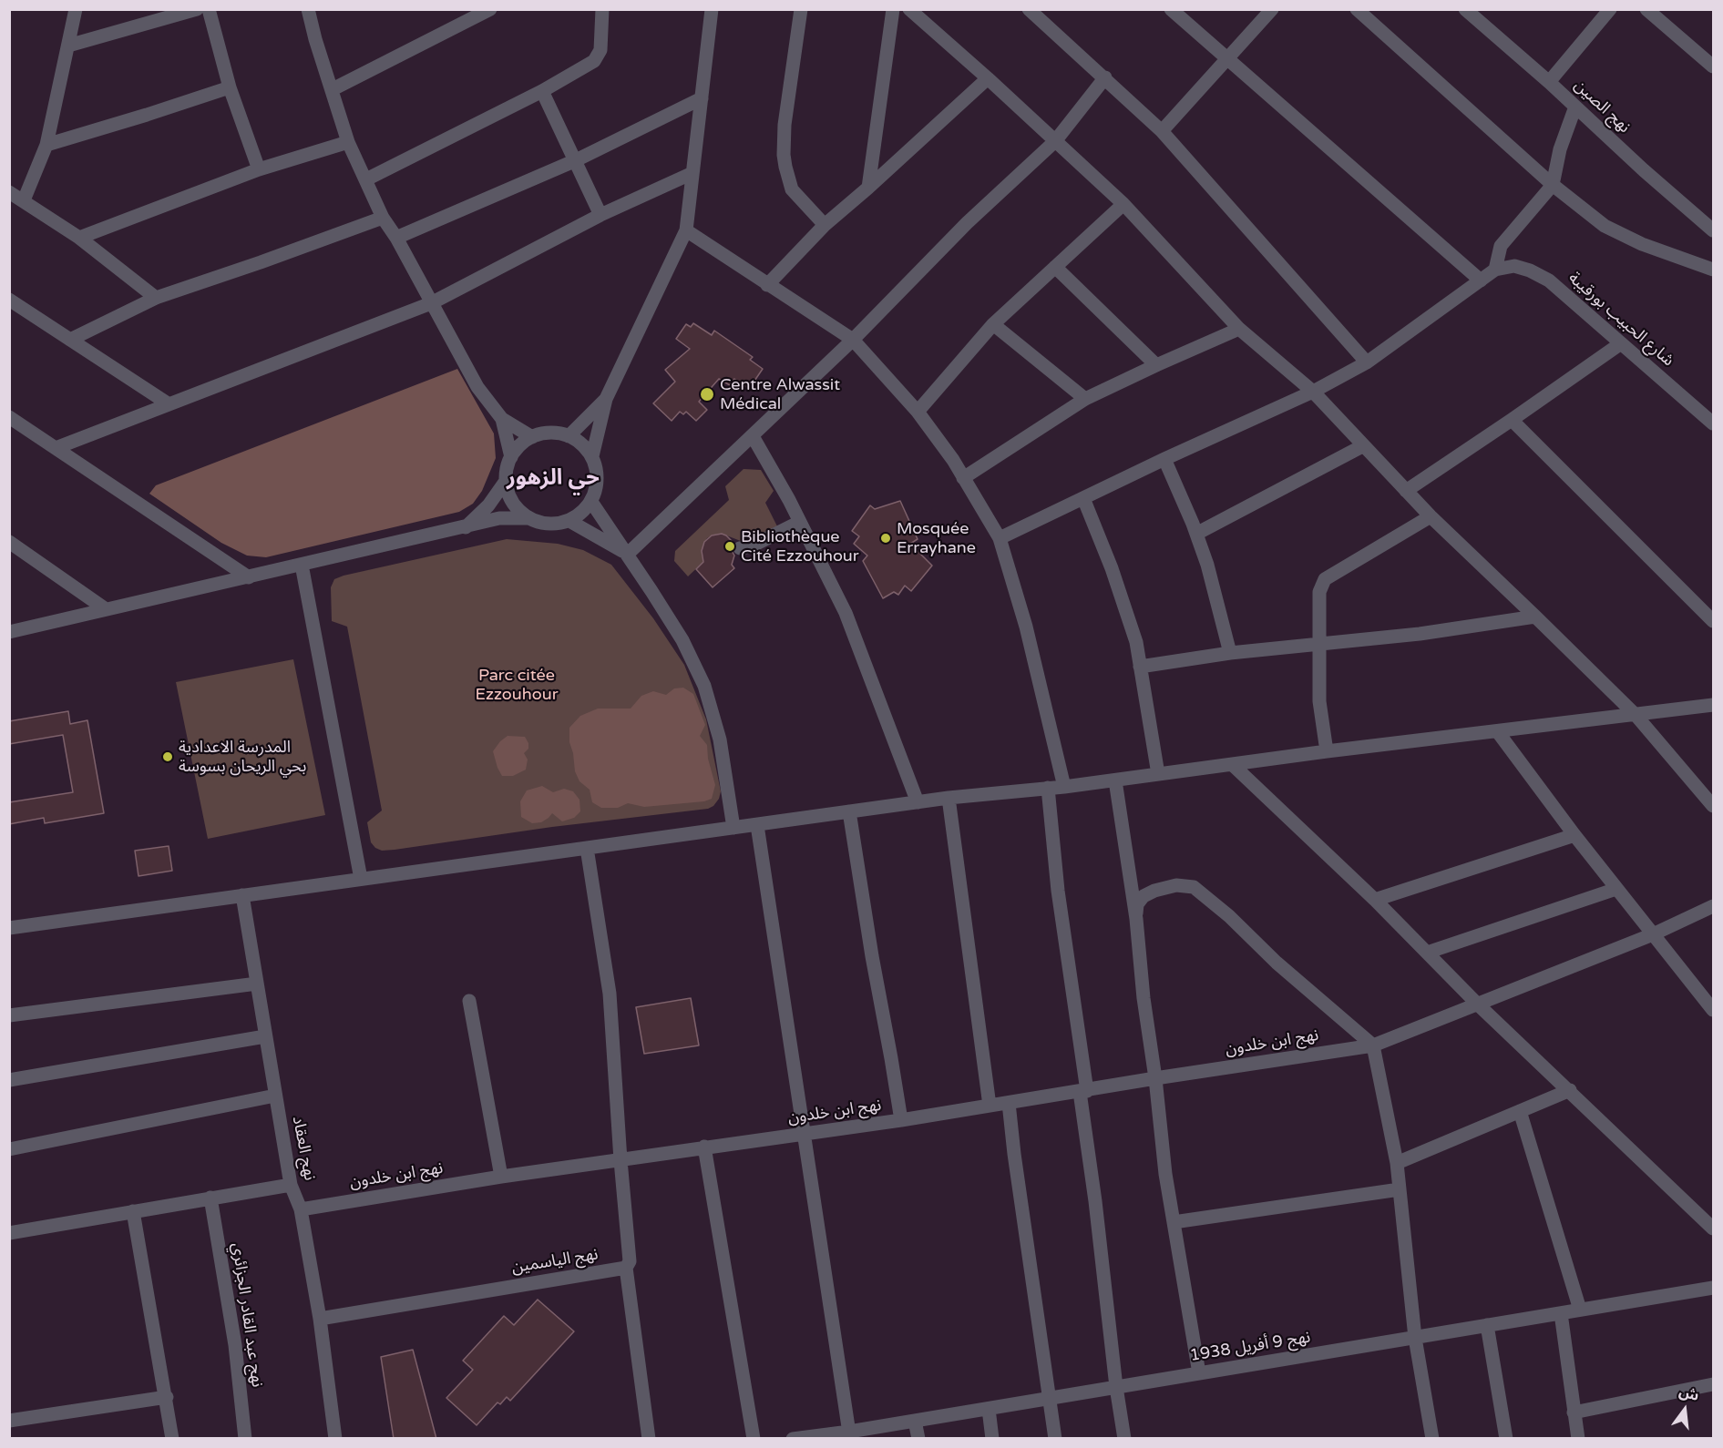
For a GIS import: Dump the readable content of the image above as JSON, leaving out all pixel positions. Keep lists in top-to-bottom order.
{
  "streets": {
    "street": [
      "نهج الصين",
      "شارع الحبيب بورقيبة",
      "نهج ابن خلدون",
      "نهج العقاد",
      "نهج الياسمين",
      "نهج عبد القادر الجزائري",
      "نهج 9 أفريل 1938"
    ]
  },
  "crossings": [
    ["نهج ابن خلدون", "نهج العقاد"],
    ["نهج العقاد", "نهج الياسمين"]
  ],
  "districts": ["حي الزهور"],
  "parks": ["Parc citée Ezzouhour"],
  "places": [
    "Centre Alwassit Médical",
    "Mosquée Errayhane",
    "Bibliothèque Cité Ezzouhour",
    "المدرسة الاعدادية بحي الريحان بسوسة"
  ],
  "north": "top"
}
